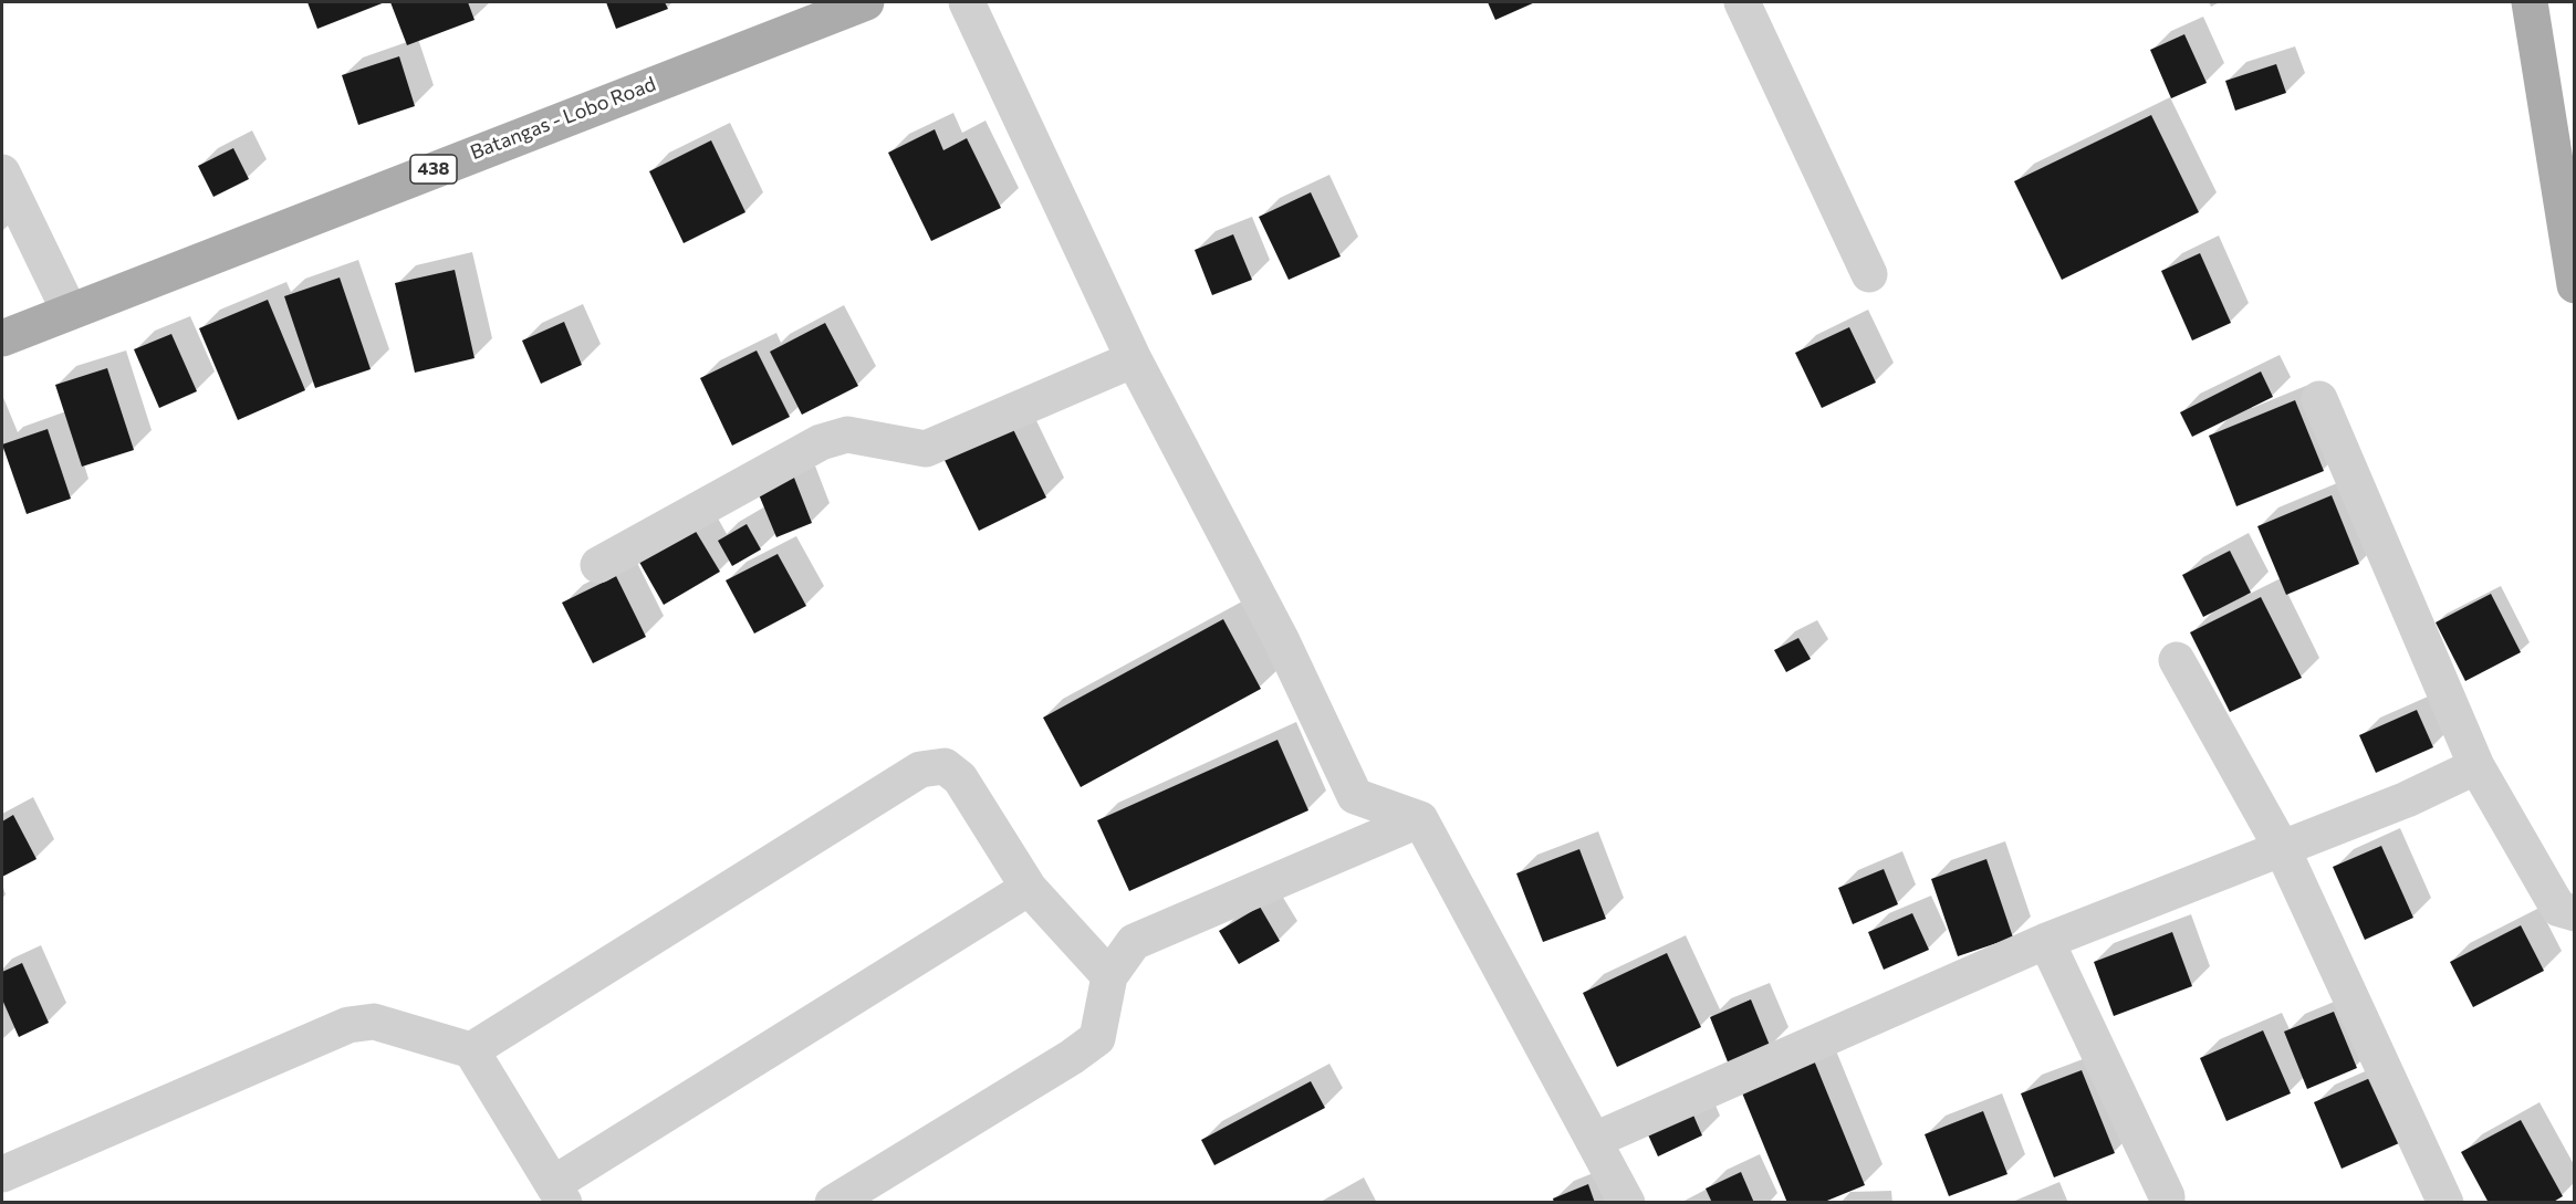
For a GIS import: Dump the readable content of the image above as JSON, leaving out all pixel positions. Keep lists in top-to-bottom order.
{
  "streets": {
    "main road": ["Batangas - Lobo Road", "438"]
  }
}
